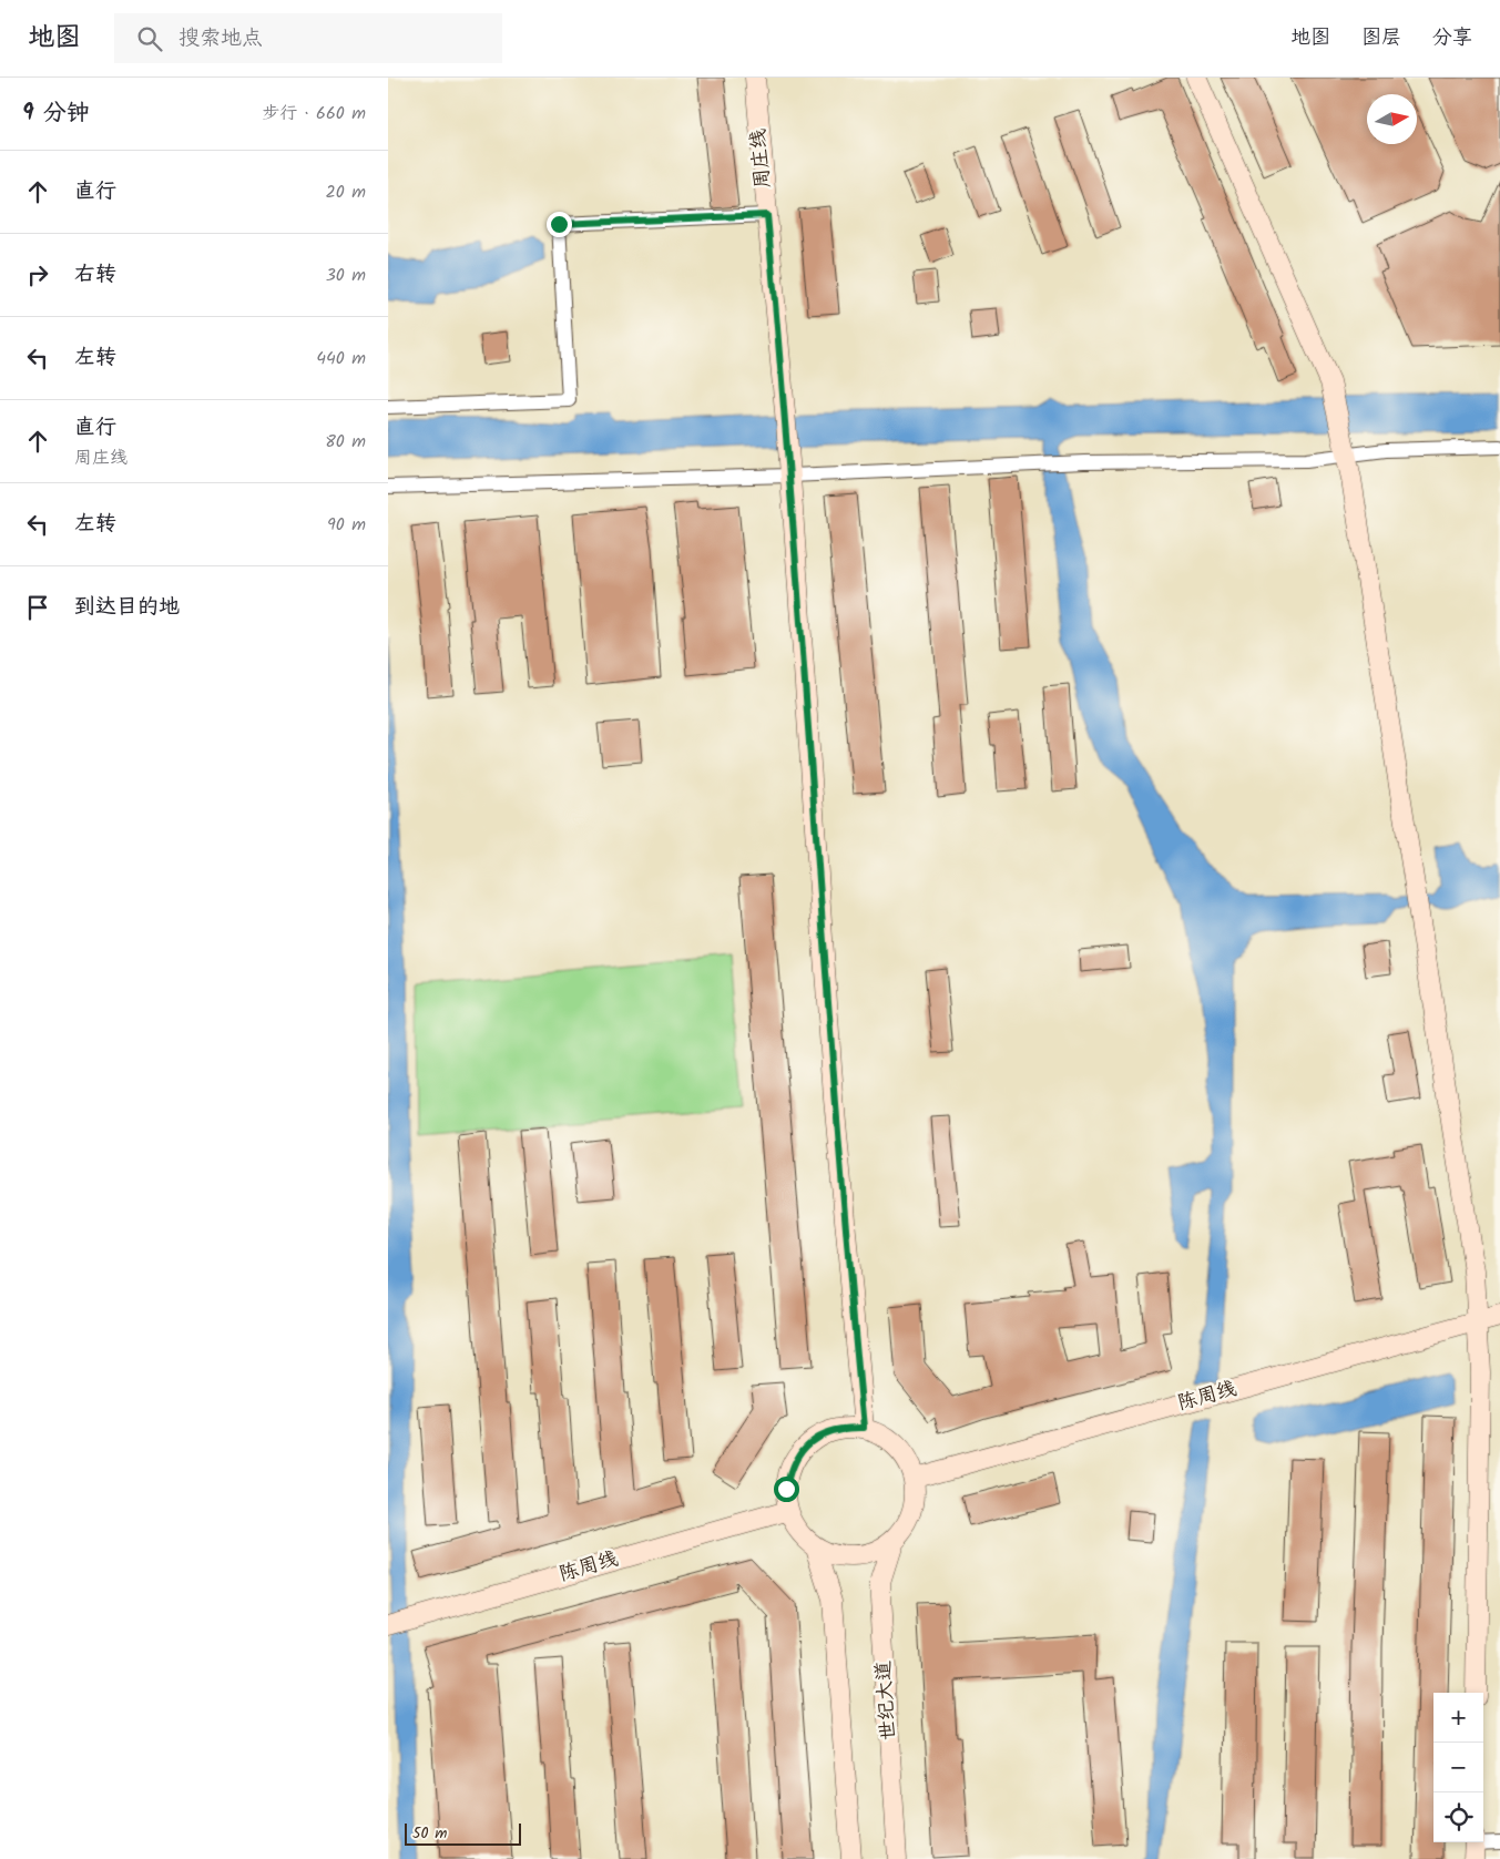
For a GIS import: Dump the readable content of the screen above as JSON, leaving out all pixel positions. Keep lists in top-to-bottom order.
{
  "streets": {
    "street": ["周庄线", "陈周线", "世纪大道"]
  },
  "crossings": [
    ["周庄线", "陈周线"],
    ["周庄线", "世纪大道"],
    ["陈周线", "世纪大道"]
  ],
  "scale_bar": "50 m",
  "north": "right",
  "page": {
    "header": "地图",
    "search": "搜索地点",
    "nav": ["地图", "图层", "分享"],
    "heading": ["9 分钟", "步行 · 660 m"],
    "list": [
      ["直行", "20 m"],
      ["右转", "30 m"],
      ["左转", "440 m"],
      ["直行", "周庄线", "80 m"],
      ["左转", "90 m"],
      "到达目的地"
    ],
    "map_buttons": ["+", "−"],
    "scale": "50 m"
  }
}
